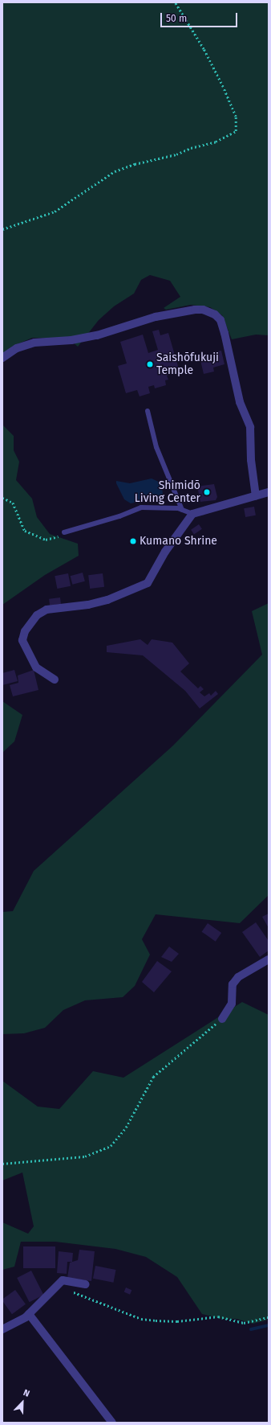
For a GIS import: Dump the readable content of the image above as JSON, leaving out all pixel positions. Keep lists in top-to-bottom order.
{
  "places": ["Saishōfukuji Temple", "Shimidō Living Center", "Kumano Shrine"],
  "scale_bar": "50 m",
  "north": "top right"
}
